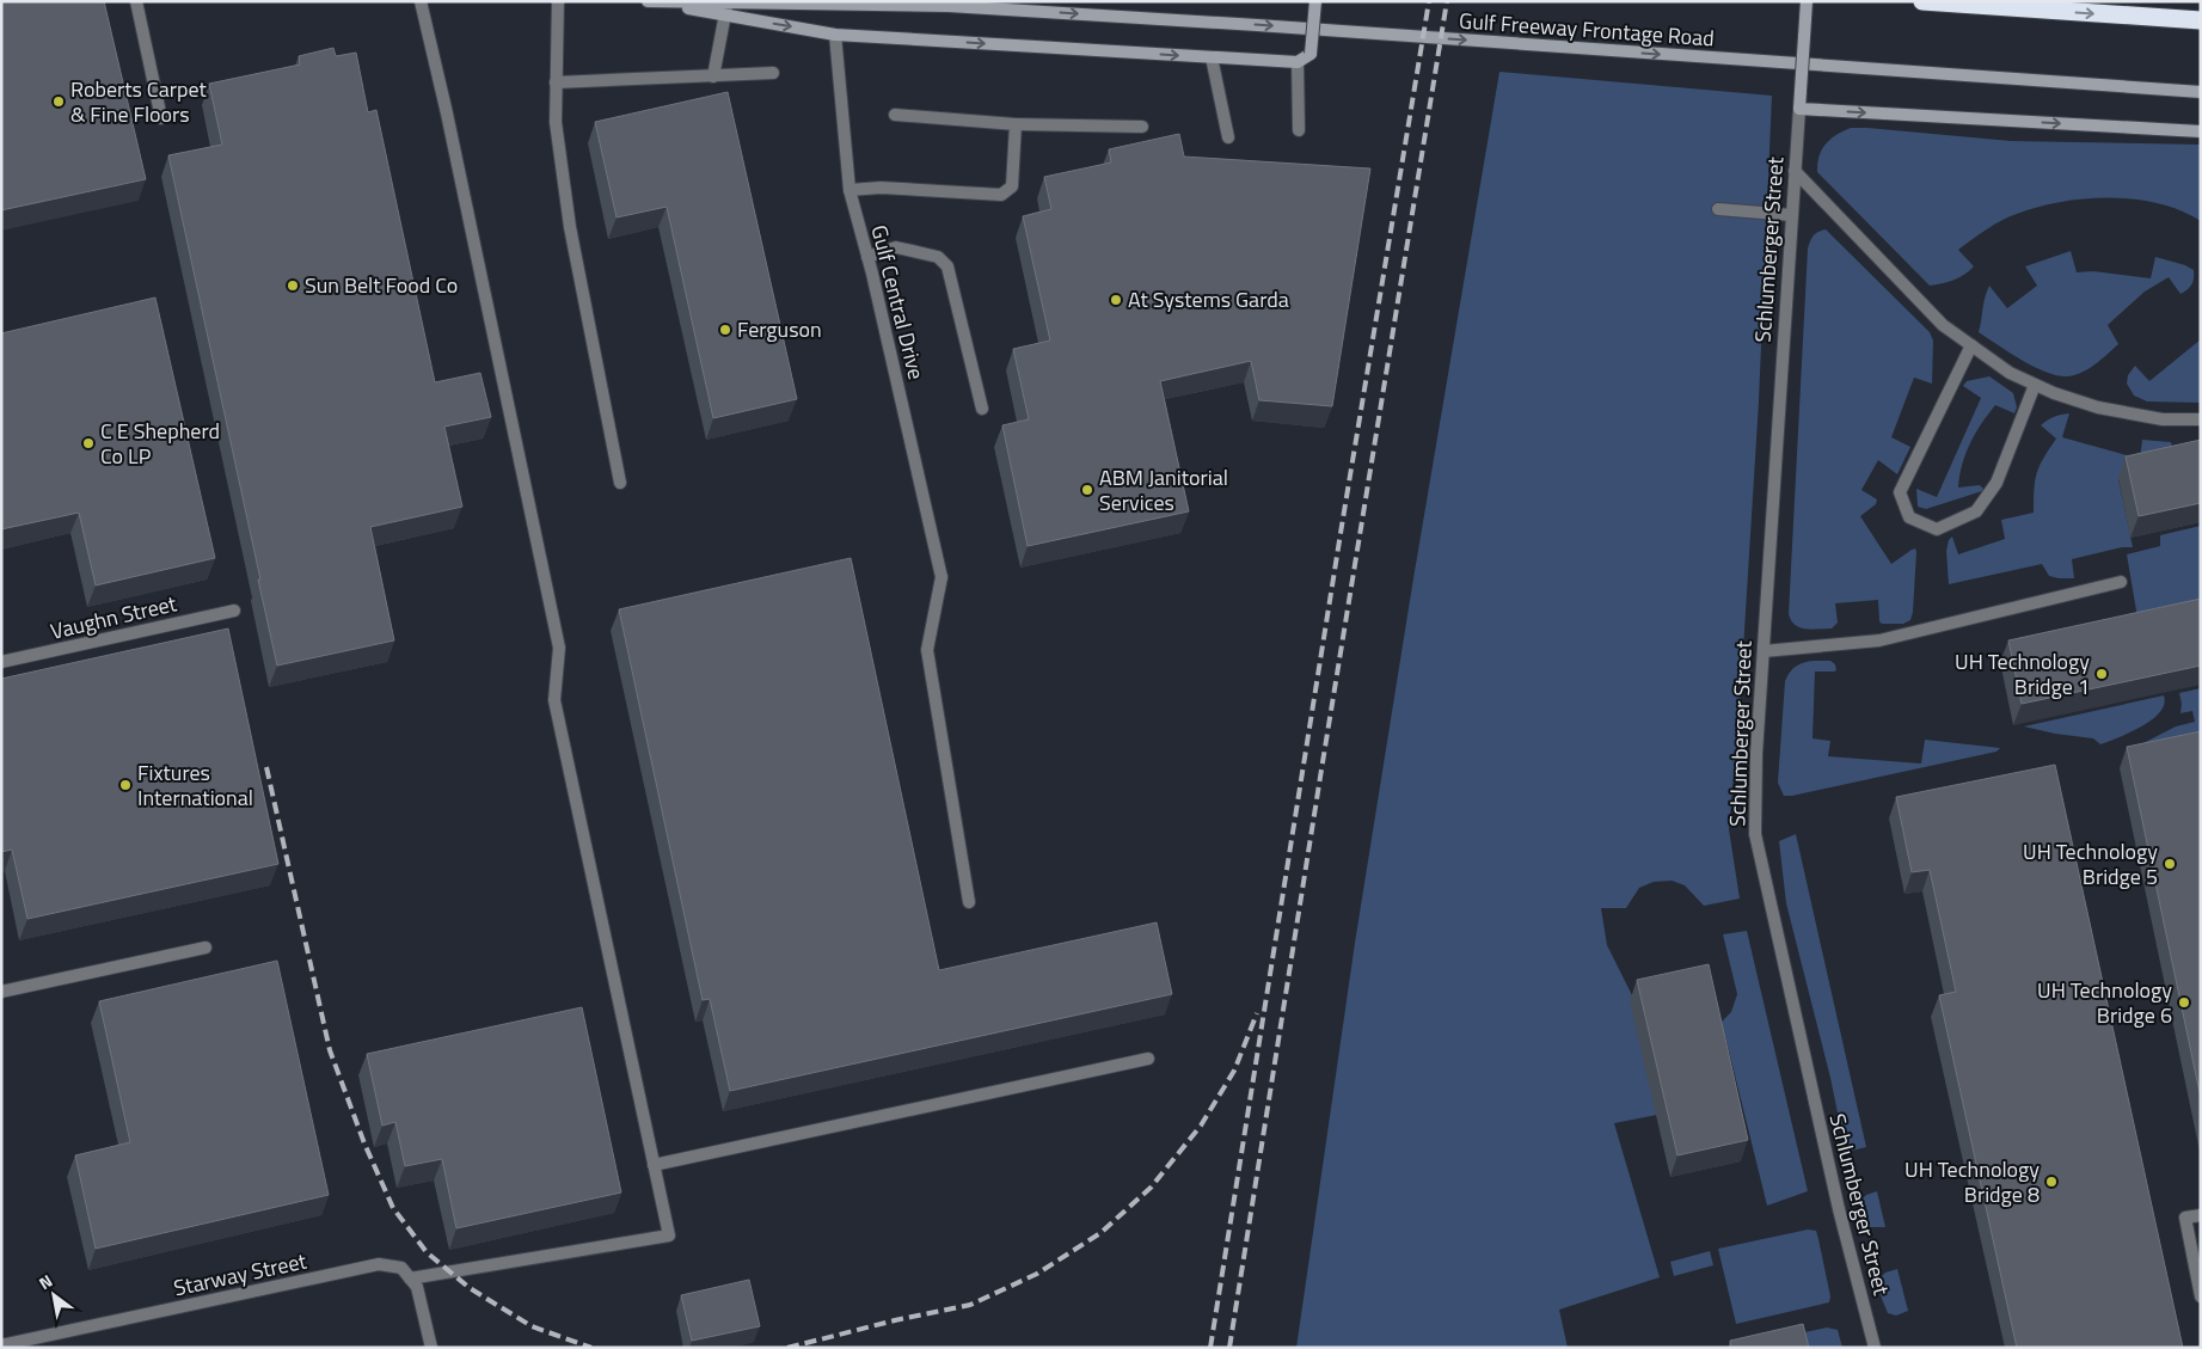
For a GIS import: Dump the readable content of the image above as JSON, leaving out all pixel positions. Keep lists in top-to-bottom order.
{
  "streets": {
    "main road": ["Gulf Freeway Frontage Road"],
    "street": [
      "Schlumberger Street",
      "Gulf Central Drive",
      "Vaughn Street",
      "Starway Street"
    ]
  },
  "places": [
    "Roberts Carpet & Fine Floors",
    "Sun Belt Food Co",
    "At Systems Garda",
    "Ferguson",
    "C E Shepherd Co LP",
    "ABM Janitorial Services",
    "UH Technology Bridge 1",
    "Fixtures International",
    "UH Technology Bridge 5",
    "UH Technology Bridge 6",
    "UH Technology Bridge 8"
  ],
  "north": "top left"
}
